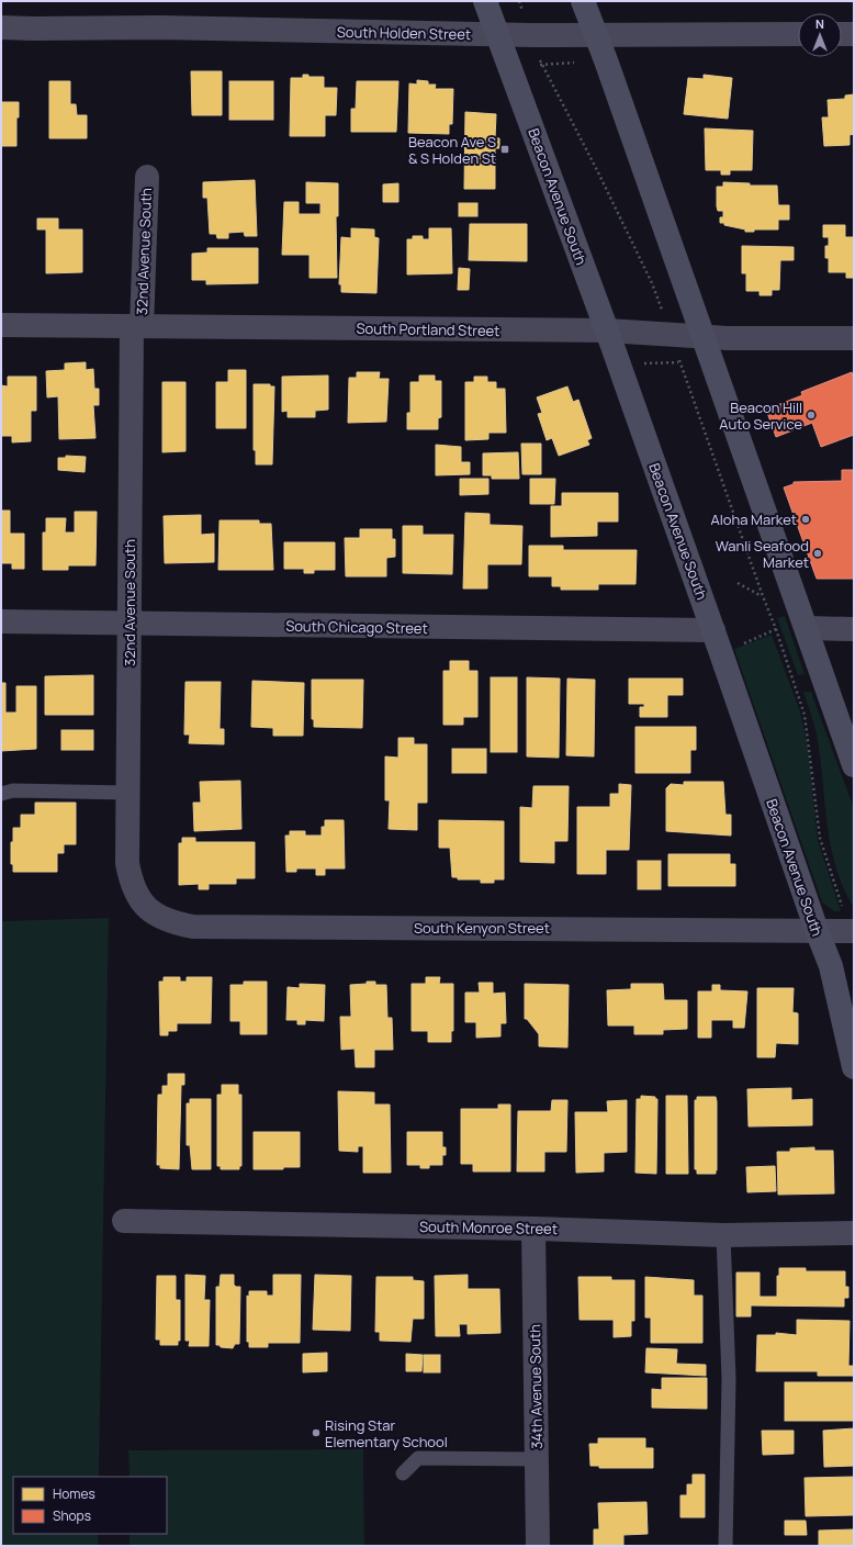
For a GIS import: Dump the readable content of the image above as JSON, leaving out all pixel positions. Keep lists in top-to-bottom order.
{
  "streets": {
    "main road": ["Beacon Avenue South"],
    "street": [
      "South Holden Street",
      "32nd Avenue South",
      "South Portland Street",
      "South Chicago Street",
      "South Kenyon Street",
      "South Monroe Street",
      "34th Avenue South"
    ]
  },
  "crossings": [
    ["South Holden Street", "Beacon Avenue South"],
    ["Beacon Avenue South", "South Portland Street"],
    ["Beacon Avenue South", "South Chicago Street"],
    ["Beacon Avenue South", "South Kenyon Street"],
    ["32nd Avenue South", "South Portland Street"],
    ["32nd Avenue South", "South Chicago Street"],
    ["32nd Avenue South", "South Kenyon Street"],
    ["South Monroe Street", "34th Avenue South"]
  ],
  "places": {
    "transit": ["Beacon Ave S & S Holden St"],
    "other": [
      "Beacon Hill Auto Service",
      "Aloha Market",
      "Wanli Seafood Market",
      "Rising Star Elementary School"
    ]
  },
  "legend": ["Homes", "Shops"],
  "north": "top"
}
